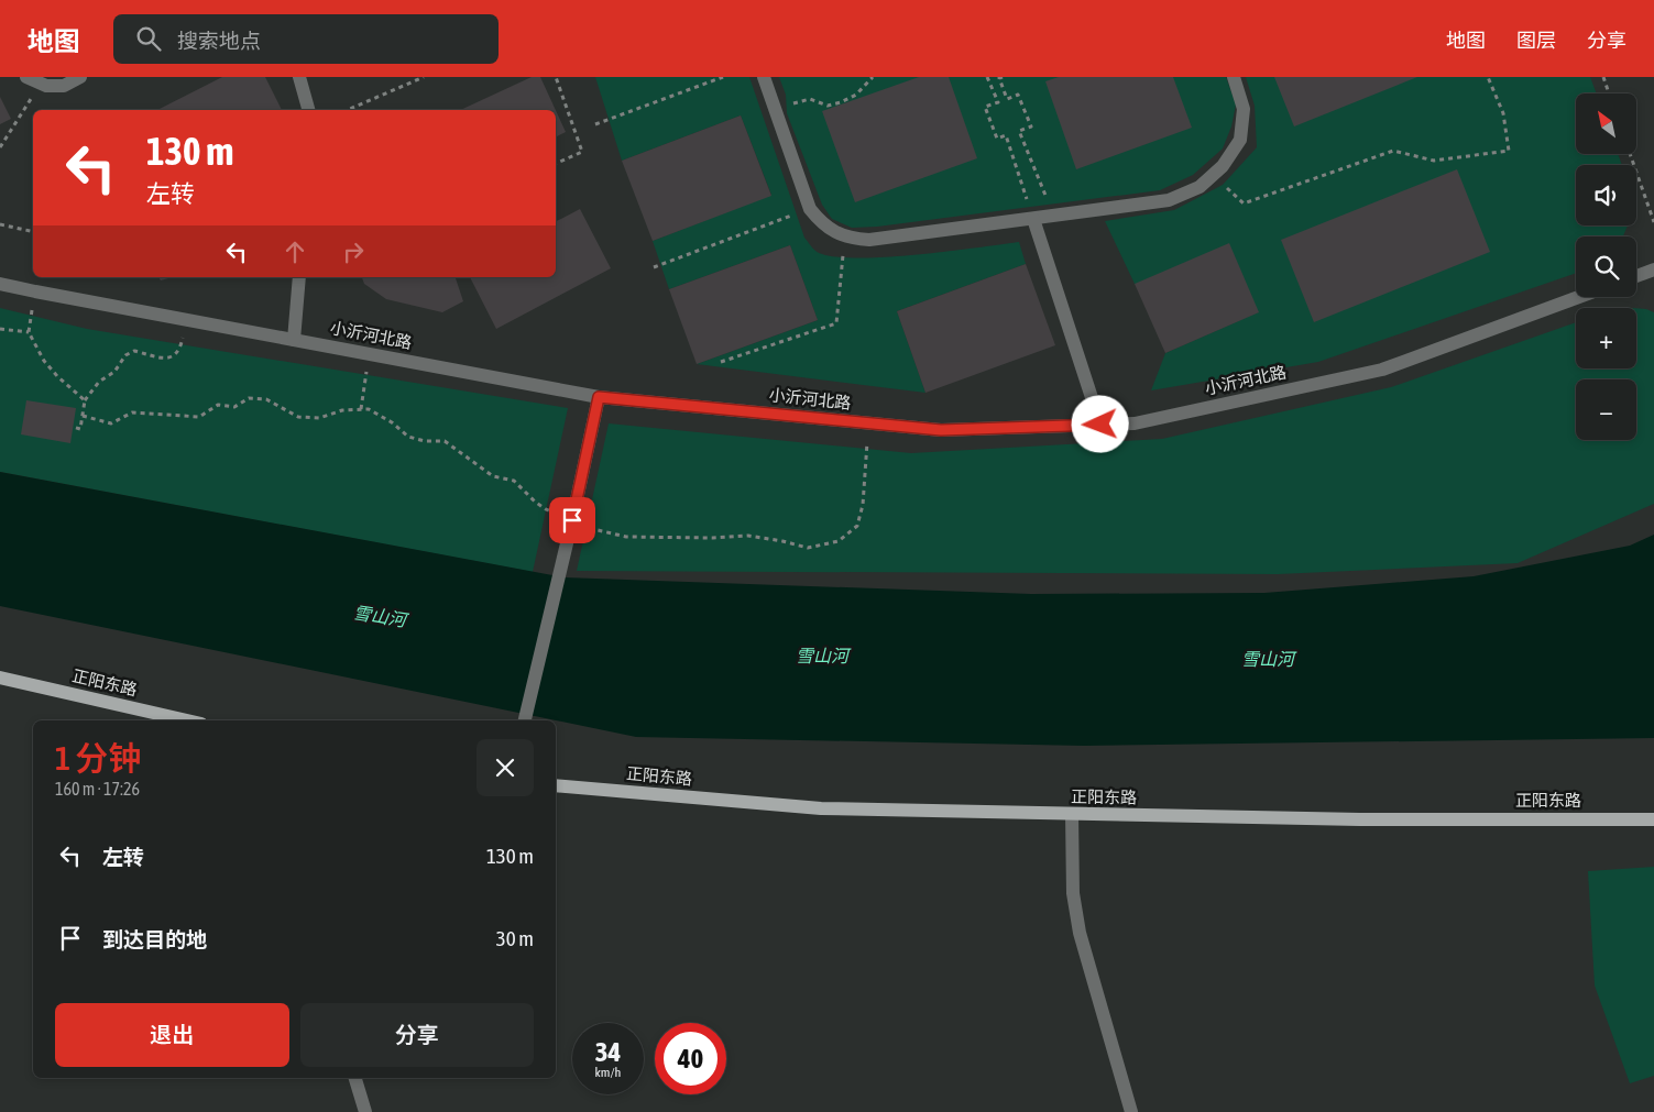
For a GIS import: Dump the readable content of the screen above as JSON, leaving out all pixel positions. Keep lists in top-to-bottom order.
{
  "streets": {
    "main road": ["正阳东路"],
    "street": ["小沂河北路"]
  },
  "water": ["雪山河"],
  "north": "top left",
  "page": {
    "header": "地图",
    "search": "搜索地点",
    "nav": ["地图", "图层", "分享"],
    "map_buttons": ["+", "−"],
    "turn": ["130 m", "左转"],
    "heading": ["1 分钟", "160 m · 17:26"],
    "list": [
      {
        "name": "左转",
        "value": "130 m"
      },
      {
        "name": "到达目的地",
        "value": "30 m"
      }
    ],
    "buttons": ["退出", "分享"],
    "speed": "34 km/h",
    "limit": "40"
  }
}
